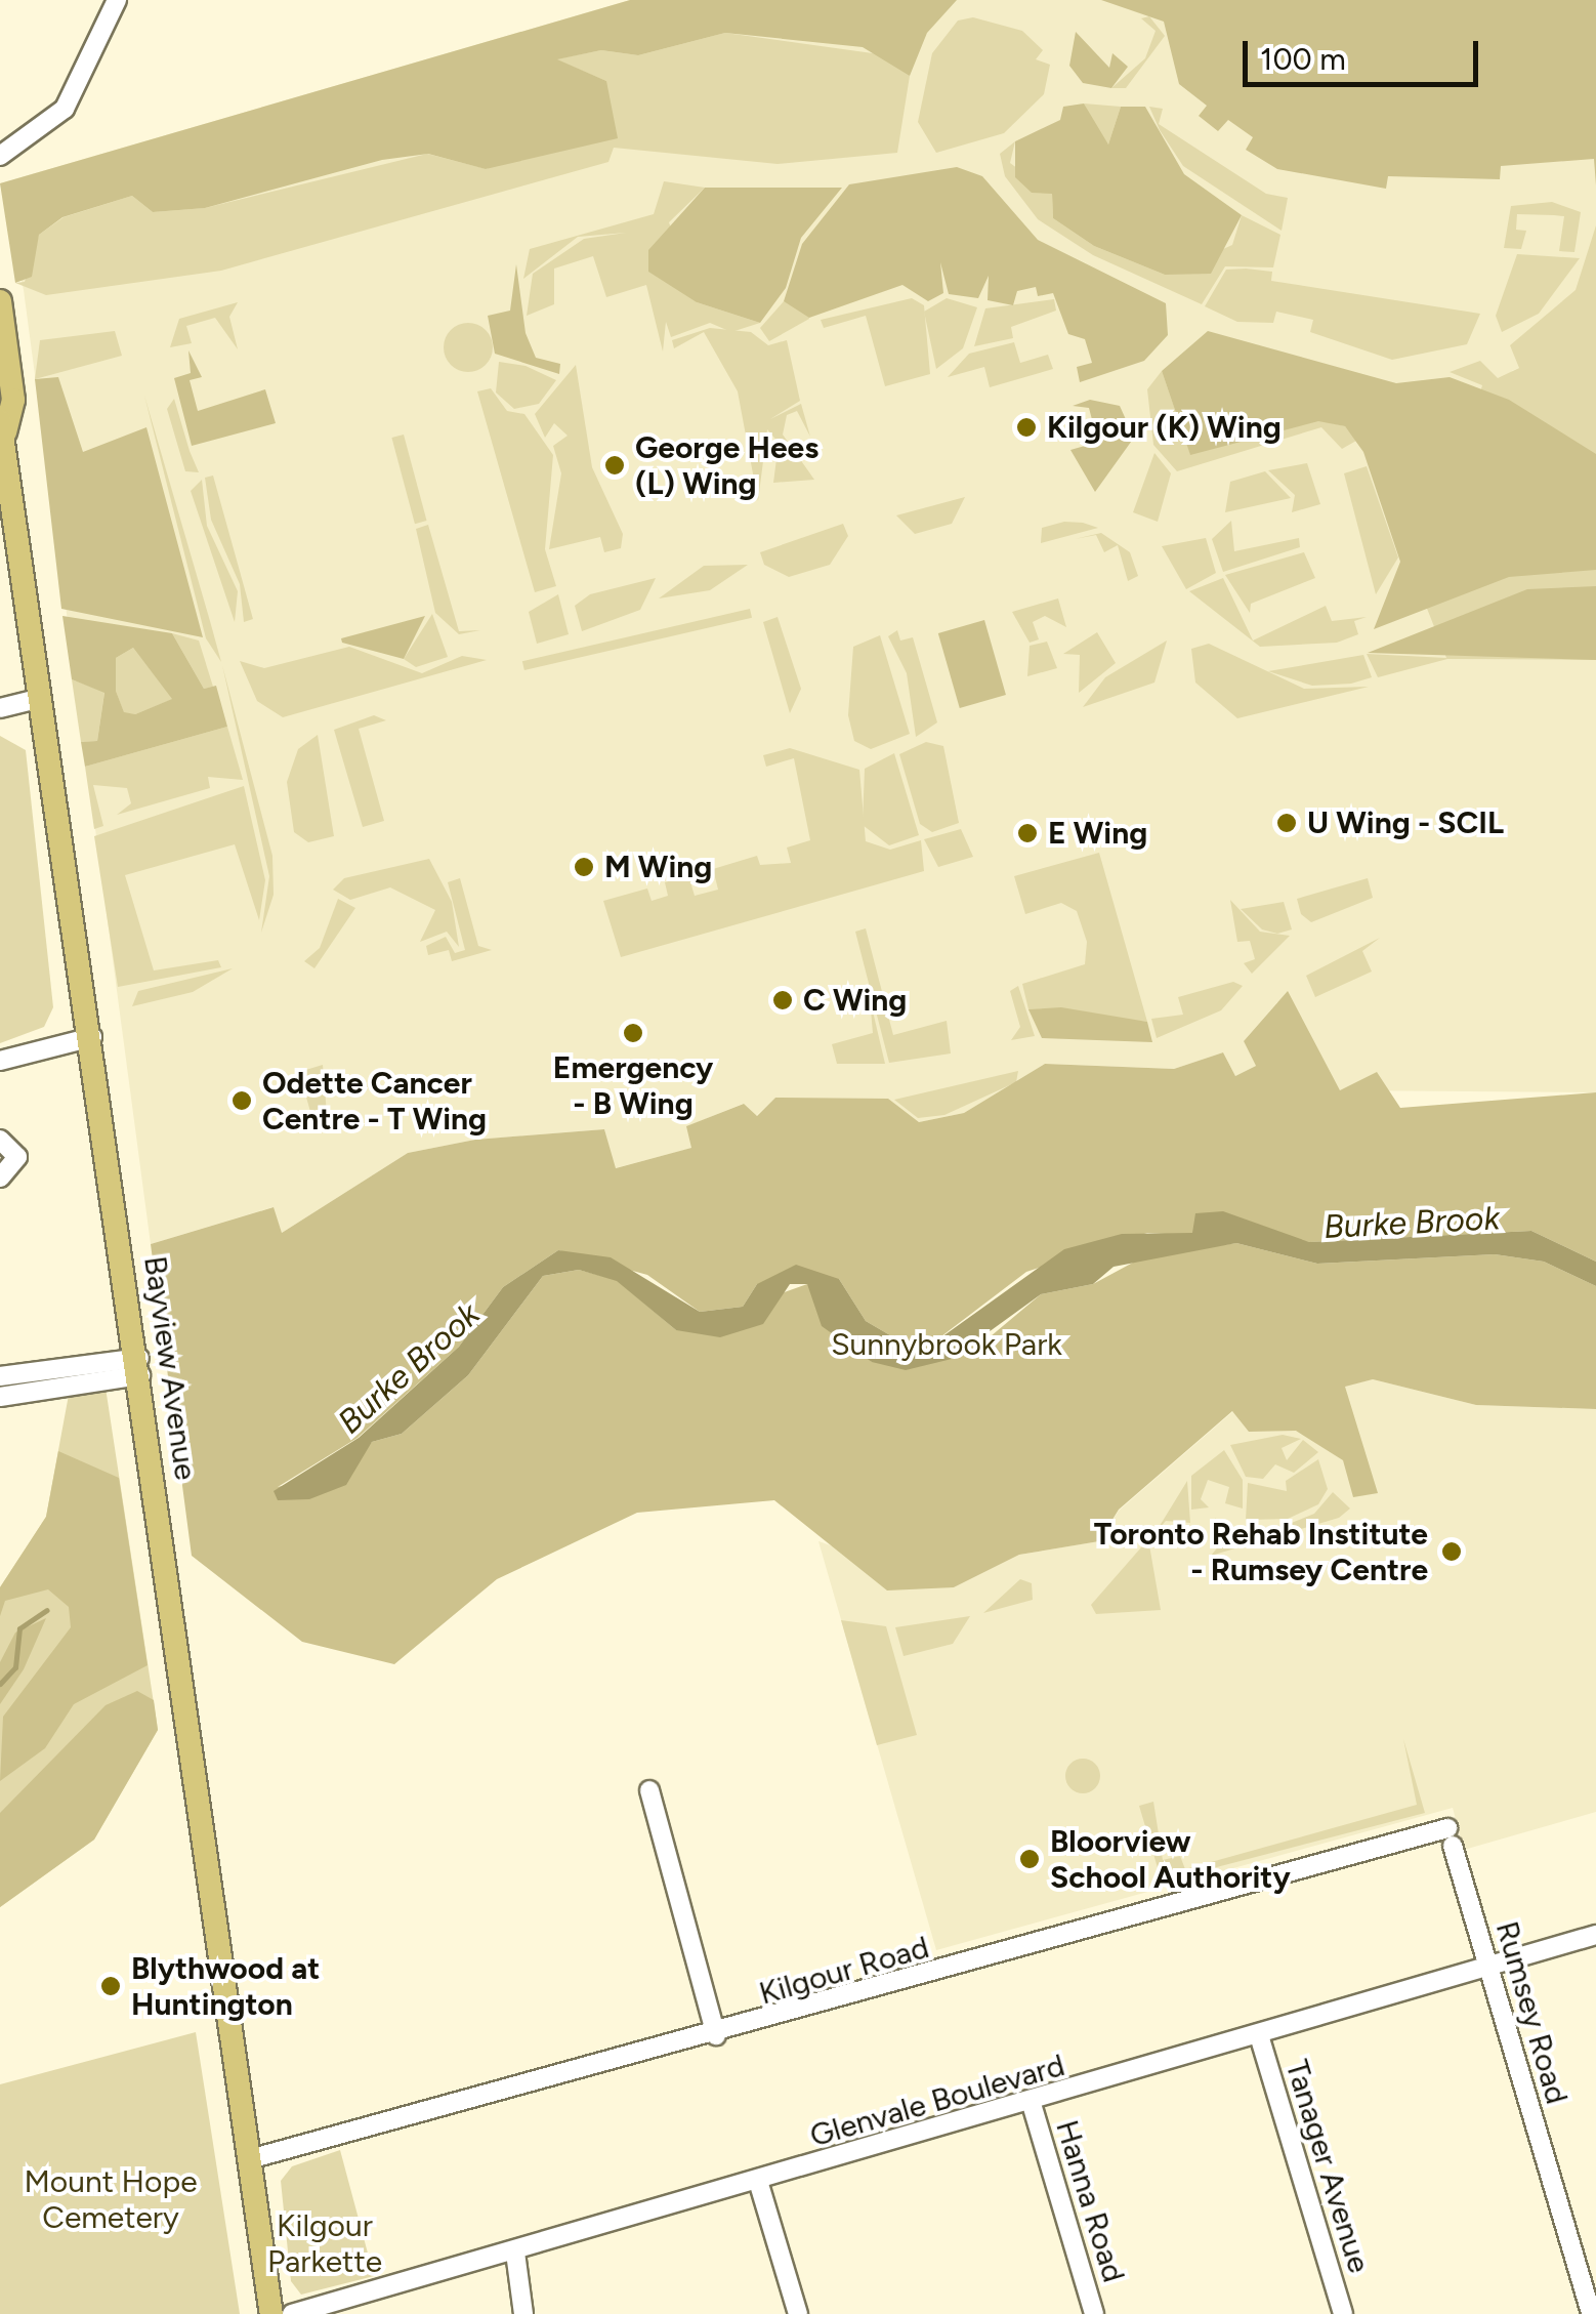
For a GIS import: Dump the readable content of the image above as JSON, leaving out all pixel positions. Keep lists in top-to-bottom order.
{
  "streets": {
    "main road": ["Bayview Avenue"],
    "street": [
      "Kilgour Road",
      "Rumsey Road",
      "Glenvale Boulevard",
      "Tanager Avenue",
      "Hanna Road"
    ]
  },
  "crossings": [
    ["Bayview Avenue", "Kilgour Road"],
    ["Kilgour Road", "Rumsey Road"],
    ["Rumsey Road", "Glenvale Boulevard"],
    ["Glenvale Boulevard", "Tanager Avenue"],
    ["Glenvale Boulevard", "Hanna Road"]
  ],
  "water": ["Burke Brook"],
  "parks": ["Sunnybrook Park", "Mount Hope Cemetery", "Kilgour Parkette"],
  "places": [
    "Kilgour (K) Wing",
    "George Hees (L) Wing",
    "U Wing - SCIL",
    "E Wing",
    "M Wing",
    "C Wing",
    "Emergency - B Wing",
    "Odette Cancer Centre - T Wing",
    "Toronto Rehab Institute - Rumsey Centre",
    "Bloorview School Authority",
    "Blythwood at Huntington"
  ],
  "scale_bar": "100 m"
}
